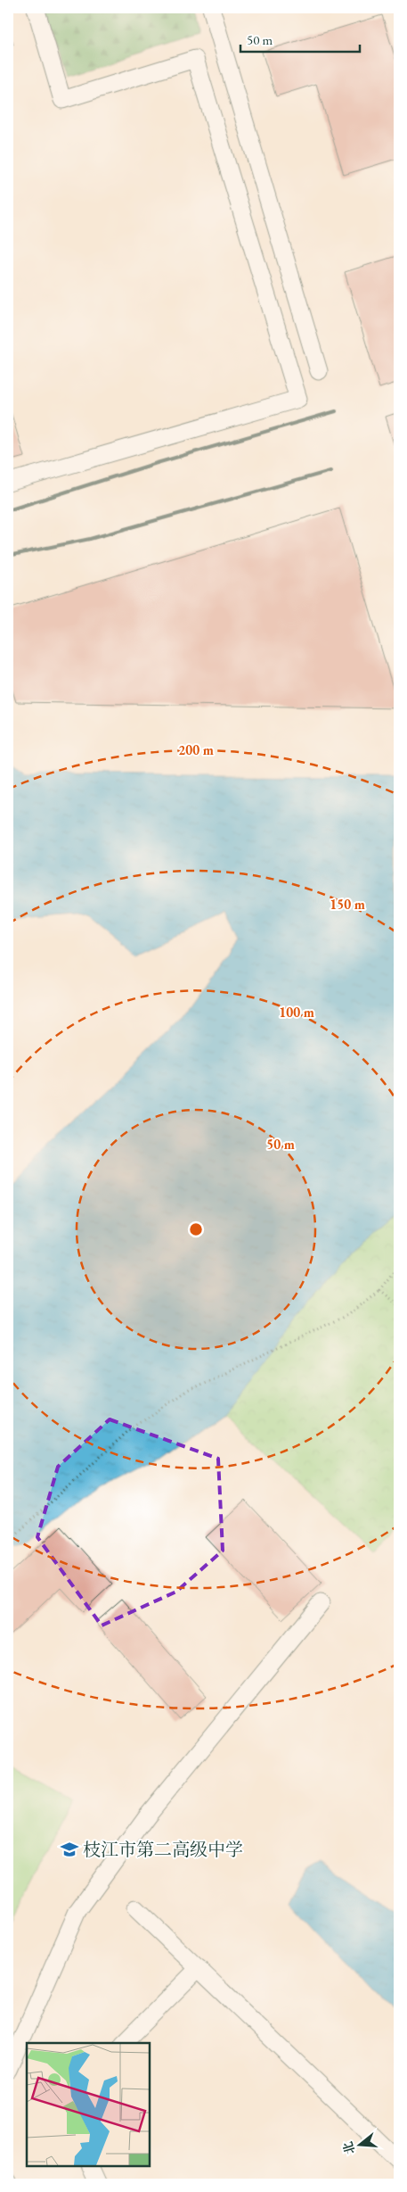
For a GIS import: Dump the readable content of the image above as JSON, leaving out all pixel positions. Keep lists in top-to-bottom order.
{
  "places": {
    "school or university": ["枝江市第二高级中学"]
  },
  "scale_bar": "50 m",
  "north": "left",
  "rings": [
    "200 m",
    "150 m",
    "100 m",
    "50 m"
  ]
}
